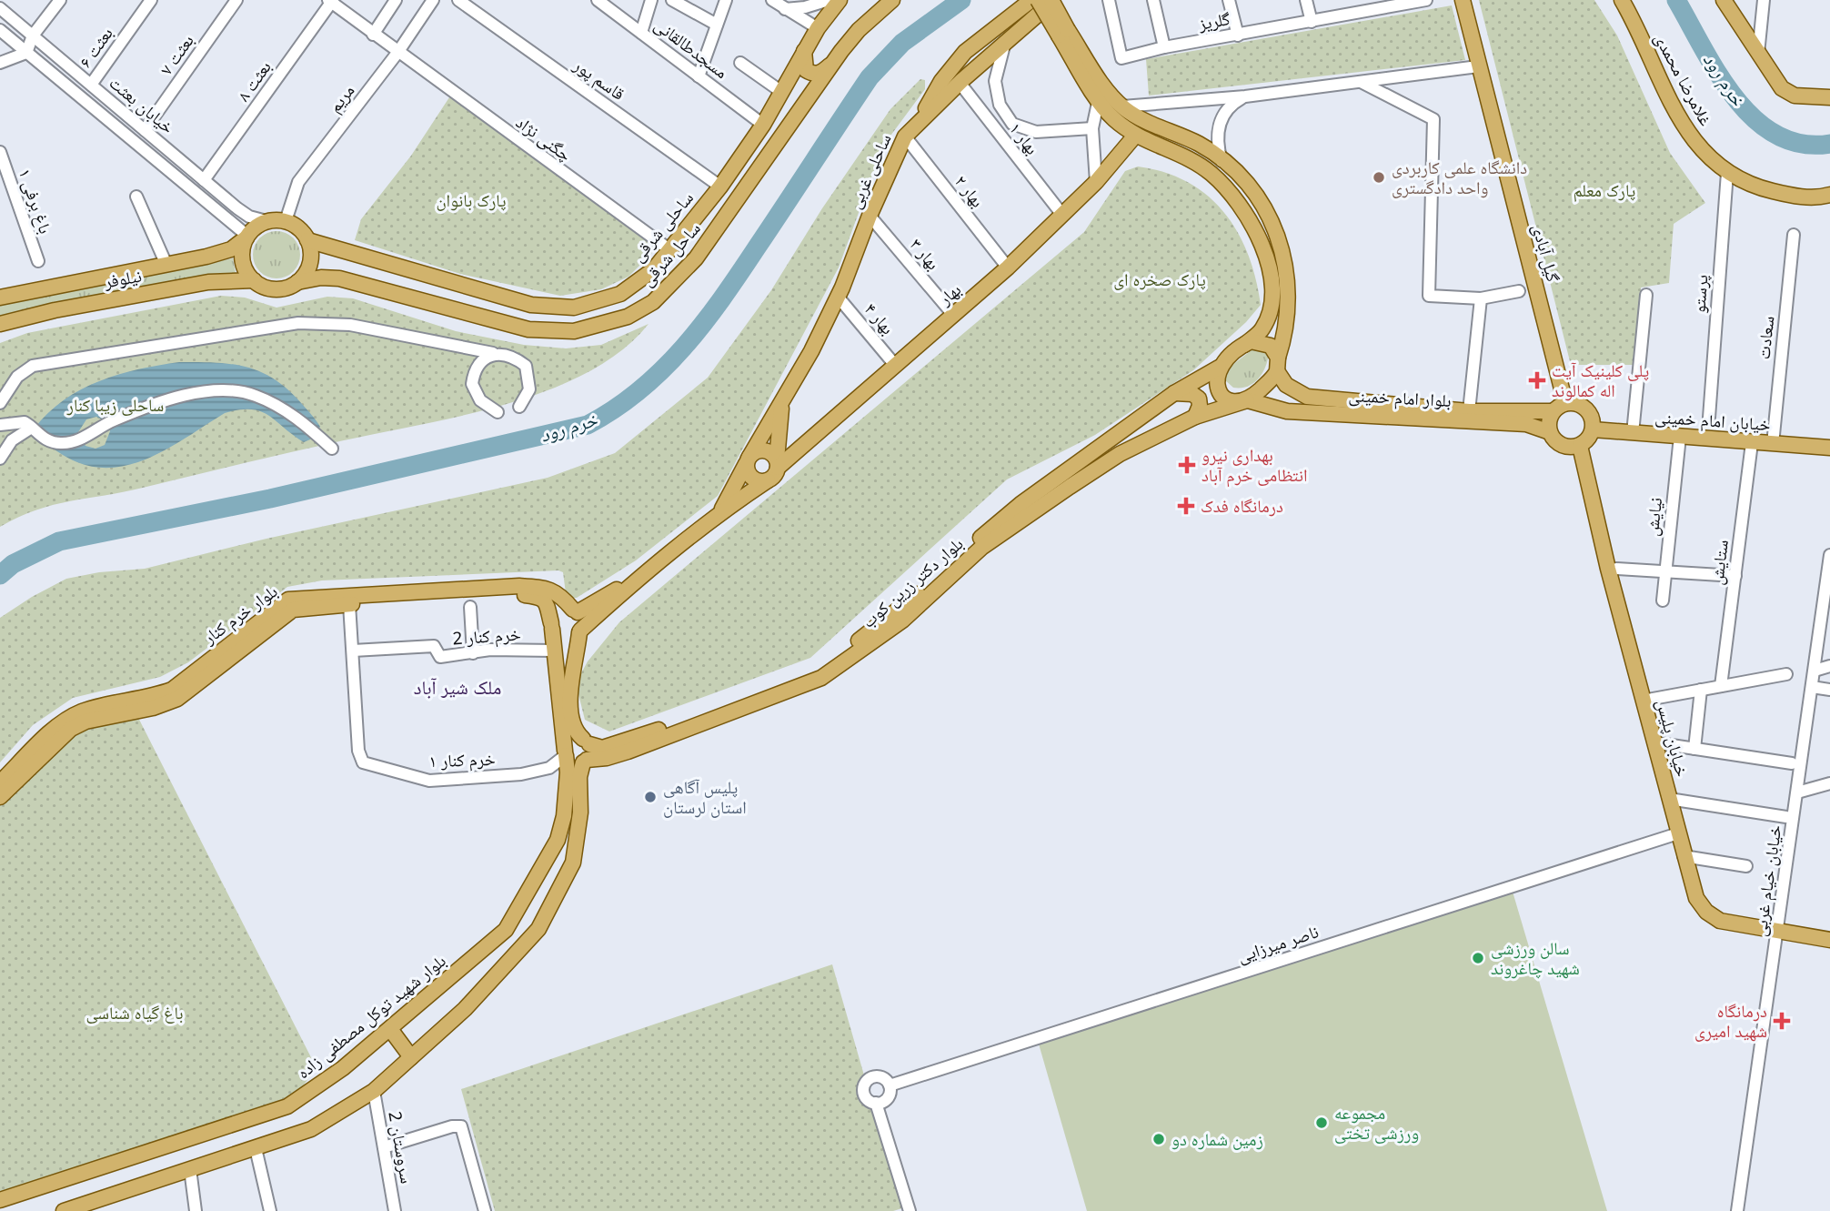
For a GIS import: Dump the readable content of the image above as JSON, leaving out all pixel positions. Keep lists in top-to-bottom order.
{
  "streets": {
    "main road": [
      "غلامرضا محمدی",
      "ساحلی غربی",
      "ساحلی شرقی",
      "گیل آبادی",
      "ساحل شرقی",
      "نیلوفر",
      "بهار",
      "بلوار امام خمینی",
      "خیابان امام خمینی",
      "بلوار دکتر زرین کوب",
      "بلوار خرم کنار",
      "خیابان پلیس",
      "بلوار شهید توکل مصطفی زاده"
    ],
    "street": [
      "گلریز",
      "بعثت ۶",
      "مسجدطالقانی",
      "بعثت ۷",
      "قاسم پور",
      "بعثت ۸",
      "مریم",
      "خیابان بعثت",
      "چگنی نژاد",
      "بهار ۱",
      "بهار ۲",
      "باغ برفی ۱",
      "بهار ۳",
      "پرستو",
      "بهار ۴",
      "سعادت",
      "نیایش",
      "ستایش",
      "خرم کنار 2",
      "خرم کنار ۱",
      "خیابان خیام غربی",
      "ناصر میرزایی",
      "سروستان 2"
    ]
  },
  "crossings": [
    ["بعثت ۶", "خیابان بعثت"],
    ["مسجدطالقانی", "ساحلی شرقی"],
    ["بعثت ۷", "خیابان بعثت"],
    ["قاسم پور", "ساحلی شرقی"],
    ["غلامرضا محمدی", "پرستو"],
    ["بعثت ۸", "خیابان بعثت"],
    ["بعثت ۸", "چگنی نژاد"],
    ["مریم", "خیابان بعثت"],
    ["مریم", "چگنی نژاد"],
    ["مریم", "ساحلی شرقی"],
    ["مریم", "ساحل شرقی"],
    ["مریم", "نیلوفر"],
    ["خیابان بعثت", "ساحلی شرقی"],
    ["خیابان بعثت", "ساحل شرقی"],
    ["خیابان بعثت", "نیلوفر"],
    ["چگنی نژاد", "ساحلی شرقی"],
    ["بهار ۱", "ساحلی غربی"],
    ["بهار ۱", "بهار"],
    ["ساحلی غربی", "بهار ۲"],
    ["ساحلی غربی", "بهار ۳"],
    ["ساحلی غربی", "بهار"],
    ["ساحلی غربی", "بهار ۴"],
    ["بهار ۲", "بهار"],
    ["ساحلی شرقی", "ساحل شرقی"],
    ["ساحلی شرقی", "نیلوفر"],
    ["گیل آبادی", "بلوار امام خمینی"],
    ["گیل آبادی", "خیابان امام خمینی"],
    ["گیل آبادی", "خیابان پلیس"],
    ["ساحل شرقی", "نیلوفر"],
    ["بهار ۳", "بهار"],
    ["بهار", "بهار ۴"],
    ["سعادت", "خیابان امام خمینی"],
    ["بلوار امام خمینی", "خیابان امام خمینی"],
    ["بلوار امام خمینی", "بلوار دکتر زرین کوب"],
    ["بلوار امام خمینی", "خیابان پلیس"],
    ["خیابان امام خمینی", "نیایش"],
    ["خیابان امام خمینی", "ستایش"],
    ["خیابان امام خمینی", "خیابان پلیس"],
    ["بلوار دکتر زرین کوب", "خرم کنار ۱"],
    ["بلوار دکتر زرین کوب", "بلوار شهید توکل مصطفی زاده"],
    ["بلوار خرم کنار", "خرم کنار ۱"],
    ["بلوار خرم کنار", "بلوار شهید توکل مصطفی زاده"],
    ["خرم کنار 2", "خرم کنار ۱"],
    ["خرم کنار 2", "بلوار شهید توکل مصطفی زاده"],
    ["خیابان پلیس", "خیابان خیام غربی"],
    ["خیابان پلیس", "ناصر میرزایی"],
    ["خرم کنار ۱", "بلوار شهید توکل مصطفی زاده"]
  ],
  "districts": ["ملک شیر آباد"],
  "water": ["خرم رود"],
  "parks": [
    "پارک معلم",
    "پارک بانوان",
    "پارک صخره ای",
    "ساحلی زیبا کنار",
    "باغ گیاه شناسی"
  ],
  "places": {
    "other": [
      "دانشگاه علمی کاربردی واحد دادگستری",
      "پلیس آگاهی استان لرستان",
      "سالن ورزشی شهید چاغروند",
      "مجموعه ورزشی تختی",
      "زمین شماره دو"
    ],
    "health": [
      "پلی کلینیک آیت اله کمالوند",
      "بهداری نیرو انتظامی خرم آباد",
      "درمانگاه فدک",
      "درمانگاه شهید امیری"
    ]
  }
}
